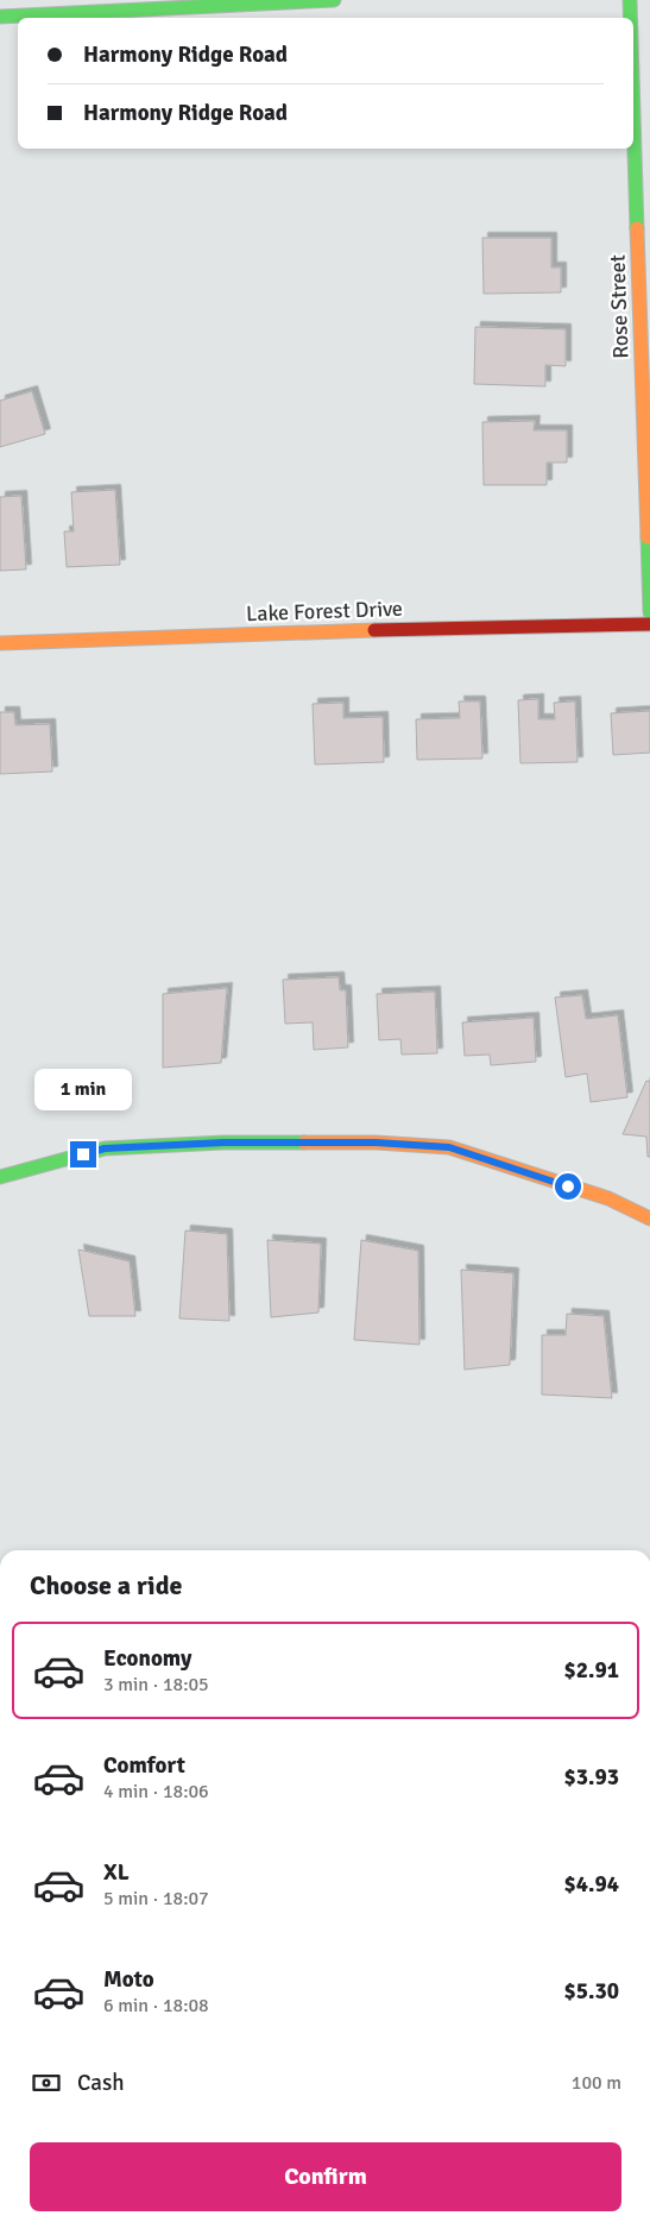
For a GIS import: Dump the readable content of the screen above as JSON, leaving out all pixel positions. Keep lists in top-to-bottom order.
{
  "streets": {
    "street": ["Rose Street", "Lake Forest Drive"]
  },
  "page": {
    "banner": ["Harmony Ridge Road", "Harmony Ridge Road"],
    "bubble": "1 min",
    "heading": "Choose a ride",
    "list": [
      {
        "name": "Economy",
        "note": "3 min · 18:05",
        "value": "$2.91"
      },
      {
        "name": "Comfort",
        "note": "4 min · 18:06",
        "value": "$3.93"
      },
      {
        "name": "XL",
        "note": "5 min · 18:07",
        "value": "$4.94"
      },
      {
        "name": "Moto",
        "note": "6 min · 18:08",
        "value": "$5.30"
      }
    ],
    "pay": ["Cash", "100 m"],
    "buttons": "Confirm"
  }
}
